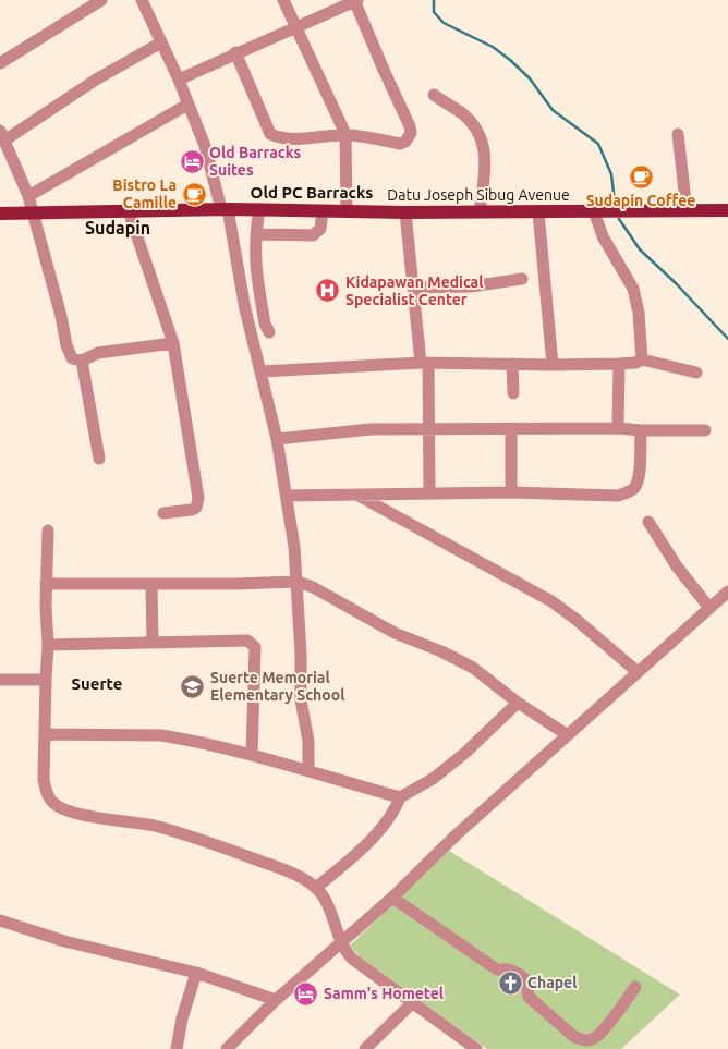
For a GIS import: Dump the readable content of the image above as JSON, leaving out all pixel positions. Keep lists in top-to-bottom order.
{
  "streets": {
    "main road": ["Datu Joseph Sibug Avenue"]
  },
  "districts": ["Old PC Barracks", "Sudapin", "Suerte"],
  "places": {
    "hotel": ["Old Barracks Suites", "Samm's Hometel"],
    "cafe": ["Sudapin Coffee", "Bistro La Camille"],
    "hospital": ["Kidapawan Medical Specialist Center"],
    "school or university": ["Suerte Memorial Elementary School"],
    "church": ["Chapel"]
  }
}
